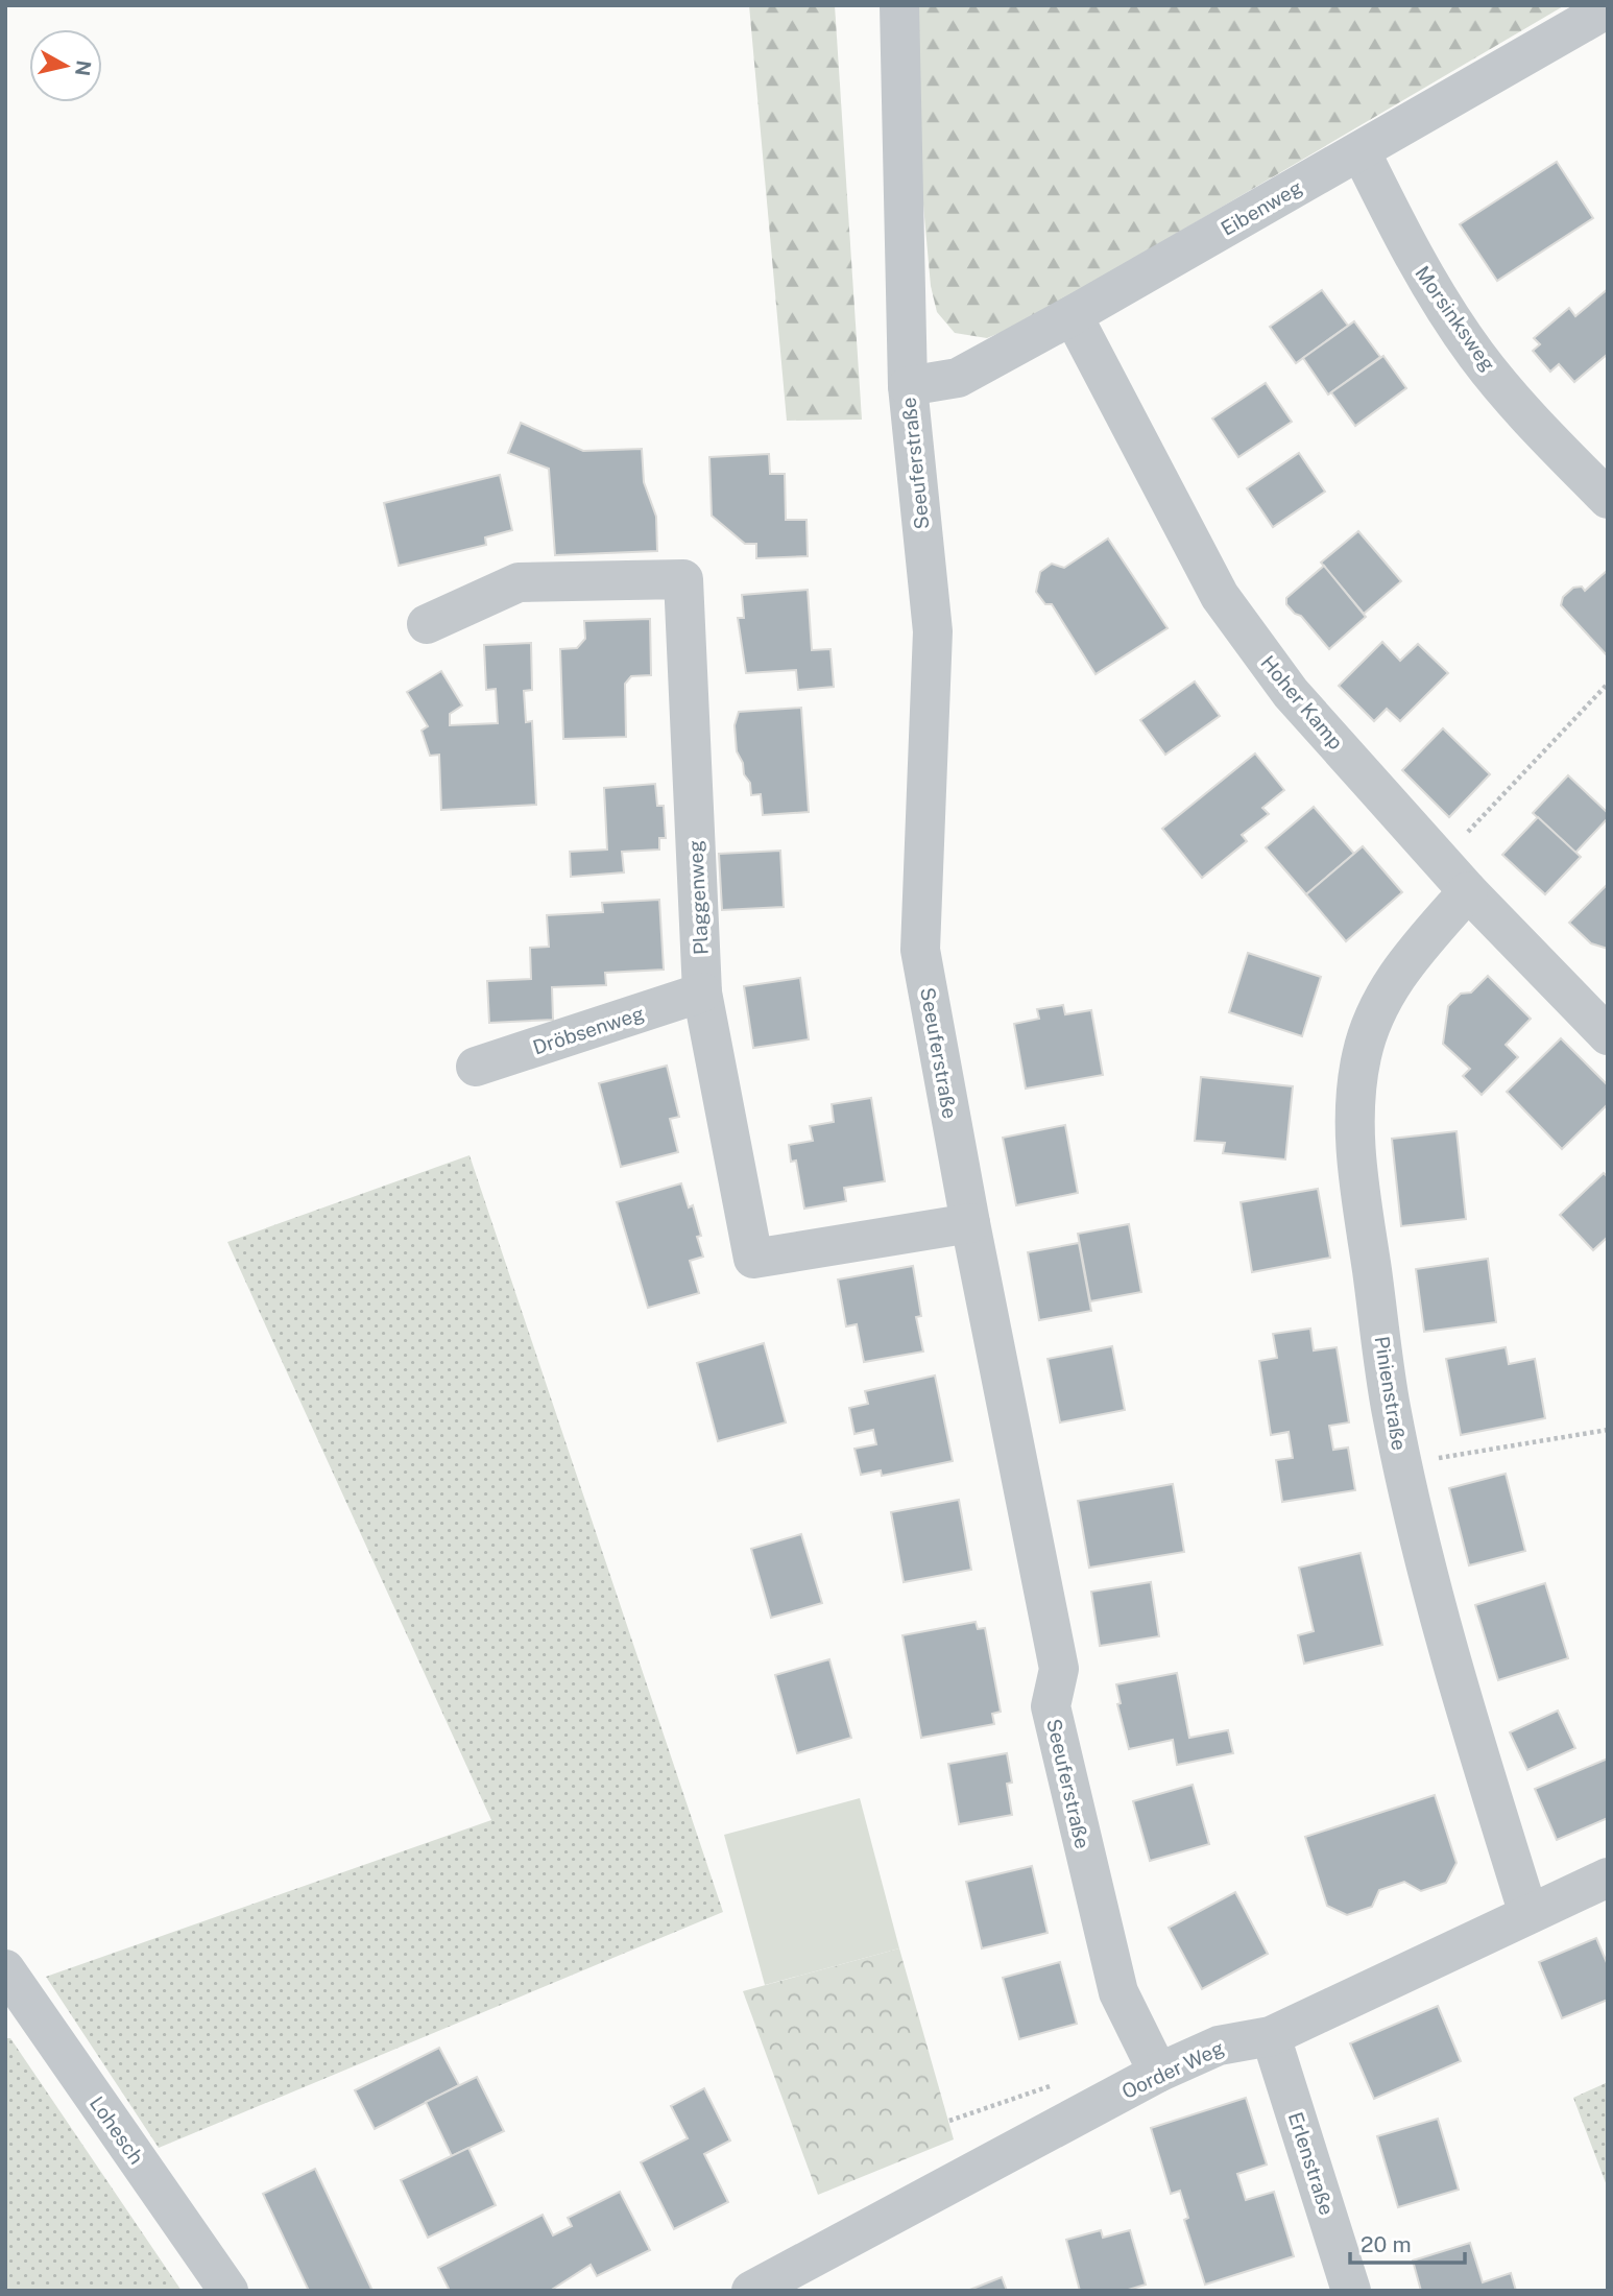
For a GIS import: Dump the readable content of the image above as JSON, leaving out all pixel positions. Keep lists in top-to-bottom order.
{
  "streets": {
    "street": [
      "Eibenweg",
      "Morsinksweg",
      "Seeuferstraße",
      "Hoher Kamp",
      "Plaggenweg",
      "Dröbsenweg",
      "Pinienstraße",
      "Oorder Weg",
      "Lohesch",
      "Erlenstraße"
    ]
  },
  "crossings": [
    ["Eibenweg", "Morsinksweg"],
    ["Eibenweg", "Seeuferstraße"],
    ["Eibenweg", "Hoher Kamp"],
    ["Seeuferstraße", "Plaggenweg"],
    ["Seeuferstraße", "Oorder Weg"],
    ["Hoher Kamp", "Pinienstraße"],
    ["Plaggenweg", "Dröbsenweg"],
    ["Pinienstraße", "Oorder Weg"],
    ["Oorder Weg", "Erlenstraße"]
  ],
  "scale_bar": "20 m",
  "north": "right"
}
